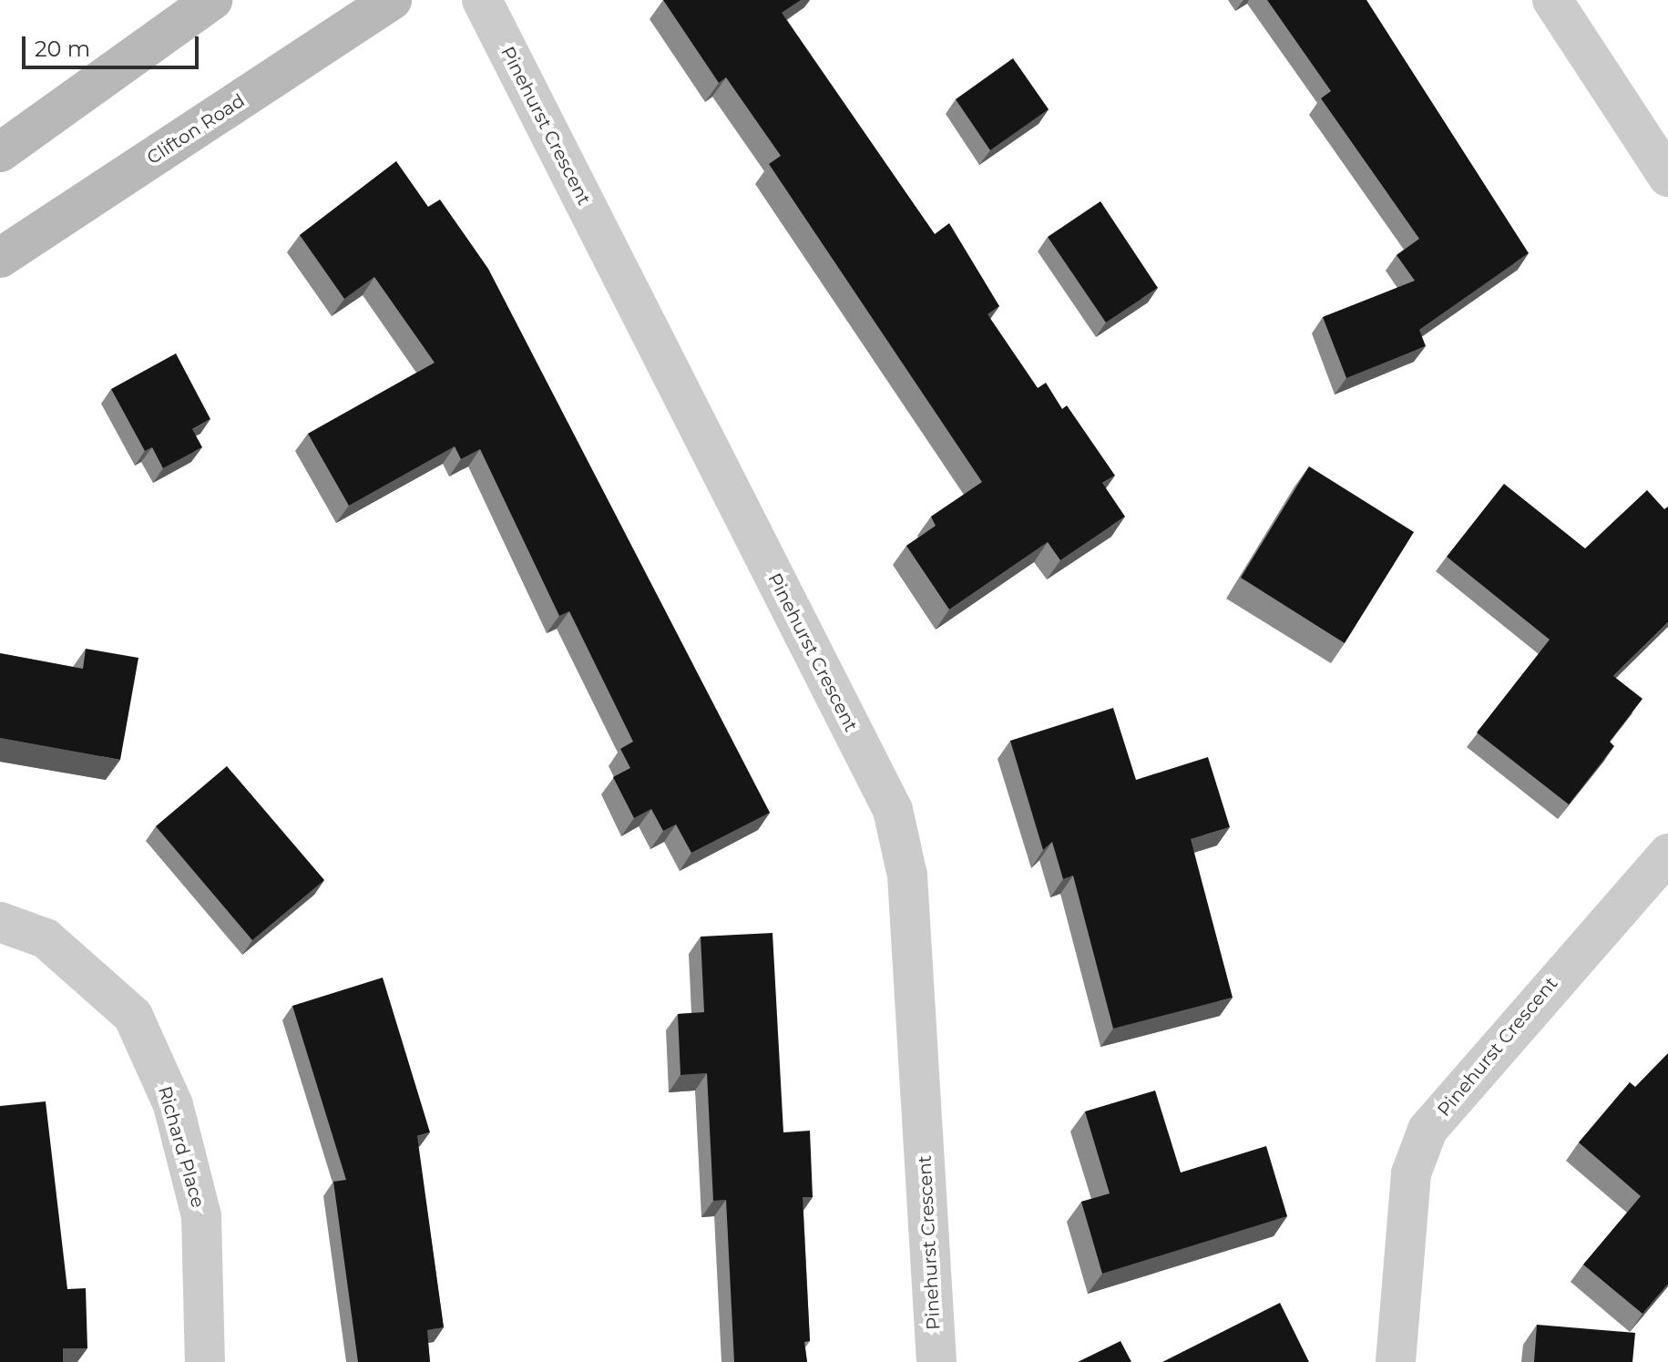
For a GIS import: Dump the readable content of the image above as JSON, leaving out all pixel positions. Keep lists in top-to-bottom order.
{
  "streets": {
    "main road": ["Clifton Road"],
    "street": ["Pinehurst Crescent", "Richard Place"]
  },
  "scale_bar": "20 m"
}
